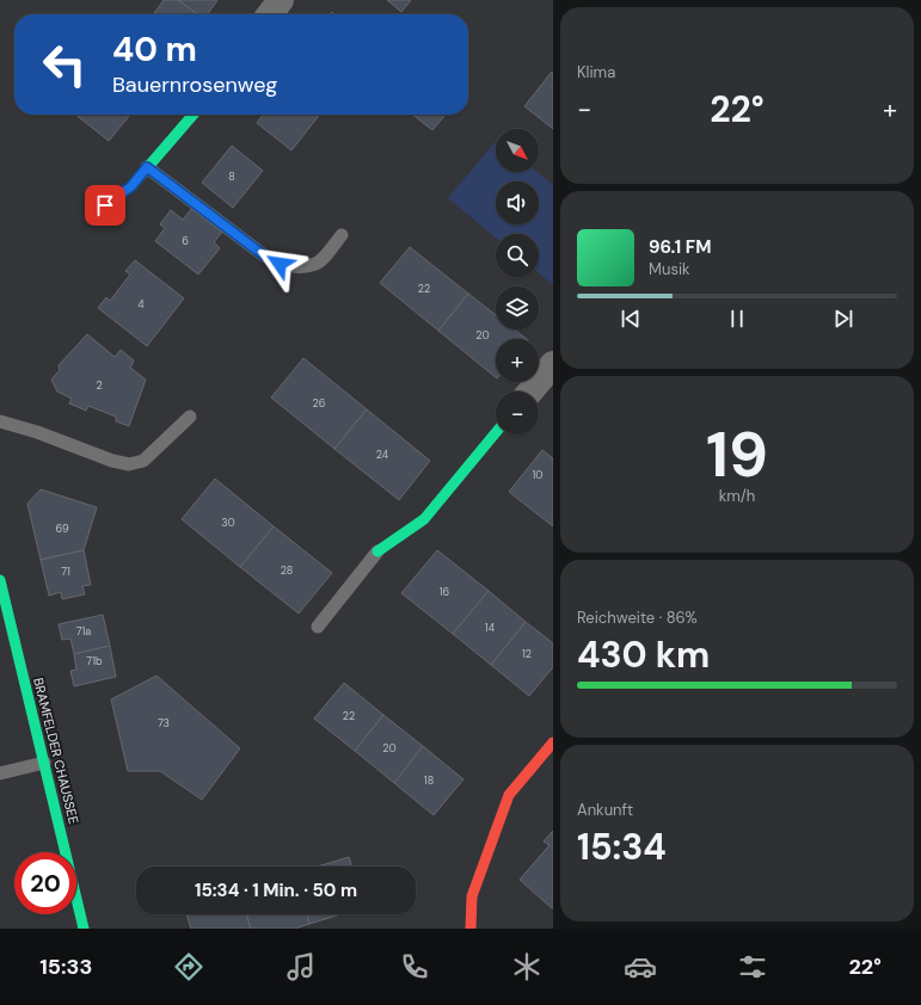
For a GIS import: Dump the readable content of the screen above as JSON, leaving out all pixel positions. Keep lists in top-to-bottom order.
{
  "streets": {
    "street": ["BRAMFELDER CHAUSSEE"]
  },
  "house_numbers": [
    "8",
    "6",
    "22",
    "4",
    "20",
    "2",
    "26",
    "24",
    "10",
    "30",
    "69",
    "28",
    "71",
    "16",
    "14",
    "71a",
    "12",
    "71b",
    "22",
    "73",
    "20",
    "18"
  ],
  "north": "bottom right",
  "page": {
    "tile": [
      "Klima",
      ["19", "km/h"],
      ["Reichweite · 86%", "430 km"],
      ["Ankunft", "15:34"]
    ],
    "turn": ["40 m", "Bauernrosenweg"],
    "heat": ["−", "22°", "+"],
    "map_buttons": ["+", "−"],
    "song": ["96.1 FM", "Musik"],
    "limit": "20",
    "trip": "15:34 · 1 Min. · 50 m",
    "tabs": ["15:33", "22°"]
  }
}
